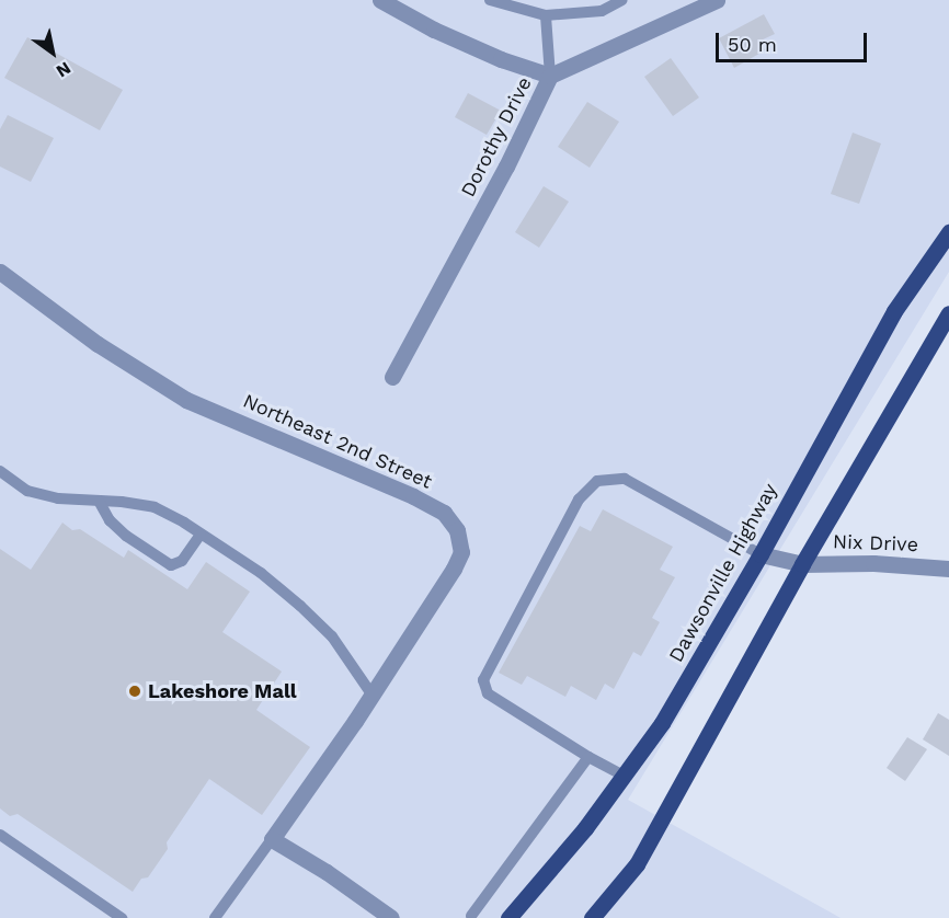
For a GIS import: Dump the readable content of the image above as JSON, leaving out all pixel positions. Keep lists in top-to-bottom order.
{
  "streets": {
    "main road": ["Dawsonville Highway"],
    "street": ["Dorothy Drive", "Northeast 2nd Street", "Nix Drive"]
  },
  "crossings": [
    ["Nix Drive", "Dawsonville Highway"]
  ],
  "places": ["Lakeshore Mall"],
  "scale_bar": "50 m",
  "north": "bottom right"
}
